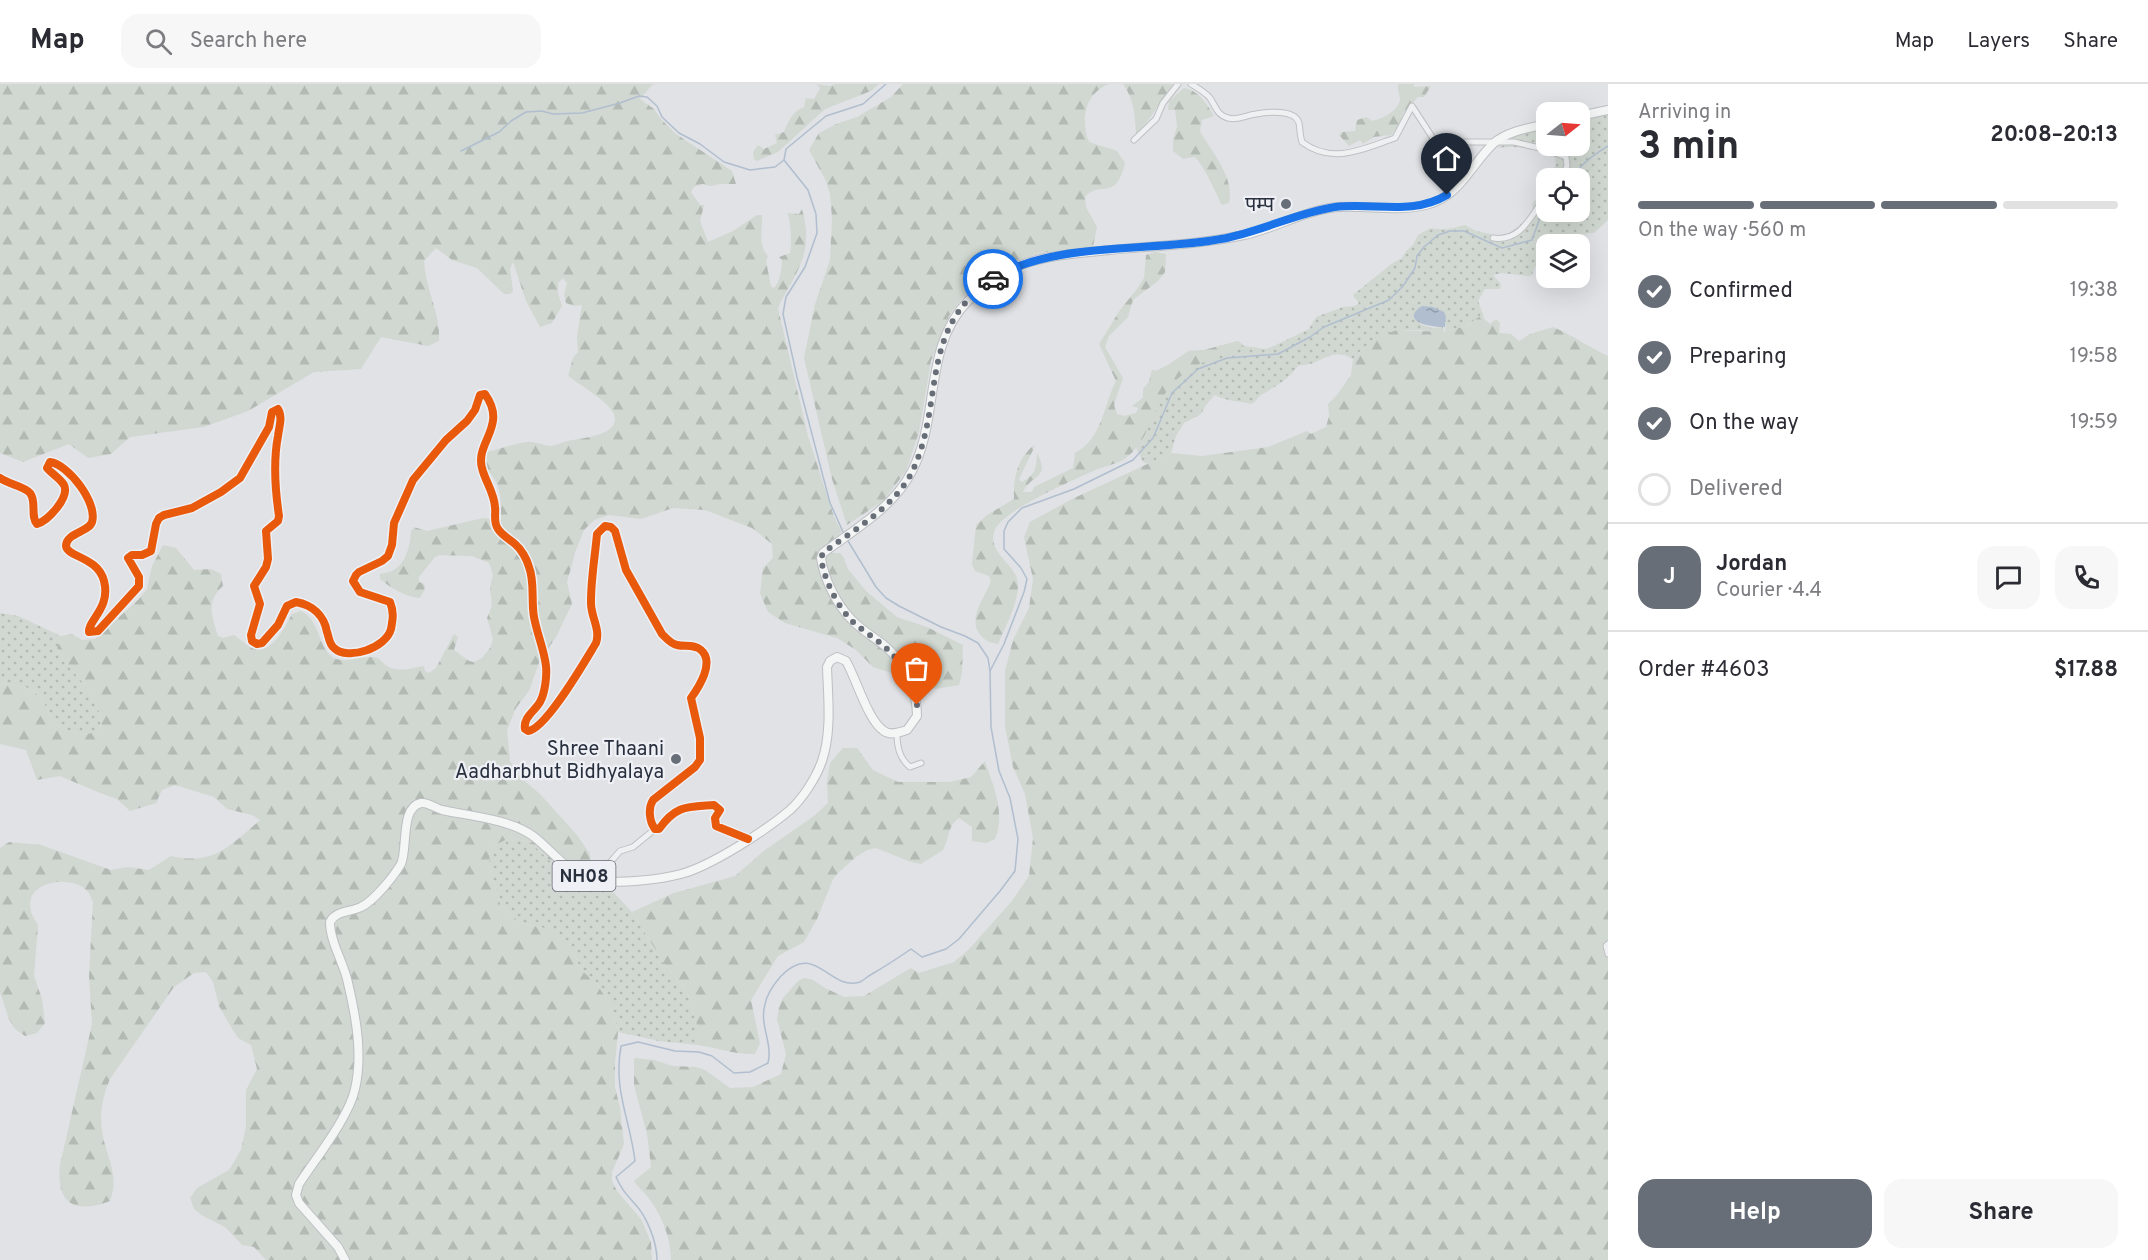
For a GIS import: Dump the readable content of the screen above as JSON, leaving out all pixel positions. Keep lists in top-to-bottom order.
{
  "streets": {
    "main road": ["NH08"]
  },
  "places": ["पम्प", "Shree Thaani Aadharbhut Bidhyalaya"],
  "north": "right",
  "page": {
    "header": "Map",
    "search": "Search here",
    "nav": ["Map", "Layers", "Share"],
    "heading": ["3 min", "Arriving in", "20:08–20:13"],
    "panel": [
      "Jordan",
      "Courier · 4.4",
      "Order #4603",
      "$17.88"
    ],
    "bar": "On the way · 560 m",
    "list": [
      ["Confirmed", "19:38"],
      ["Preparing", "19:58"],
      ["On the way", "19:59"],
      "Delivered"
    ],
    "round": "J",
    "buttons": ["Help", "Share"]
  }
}
